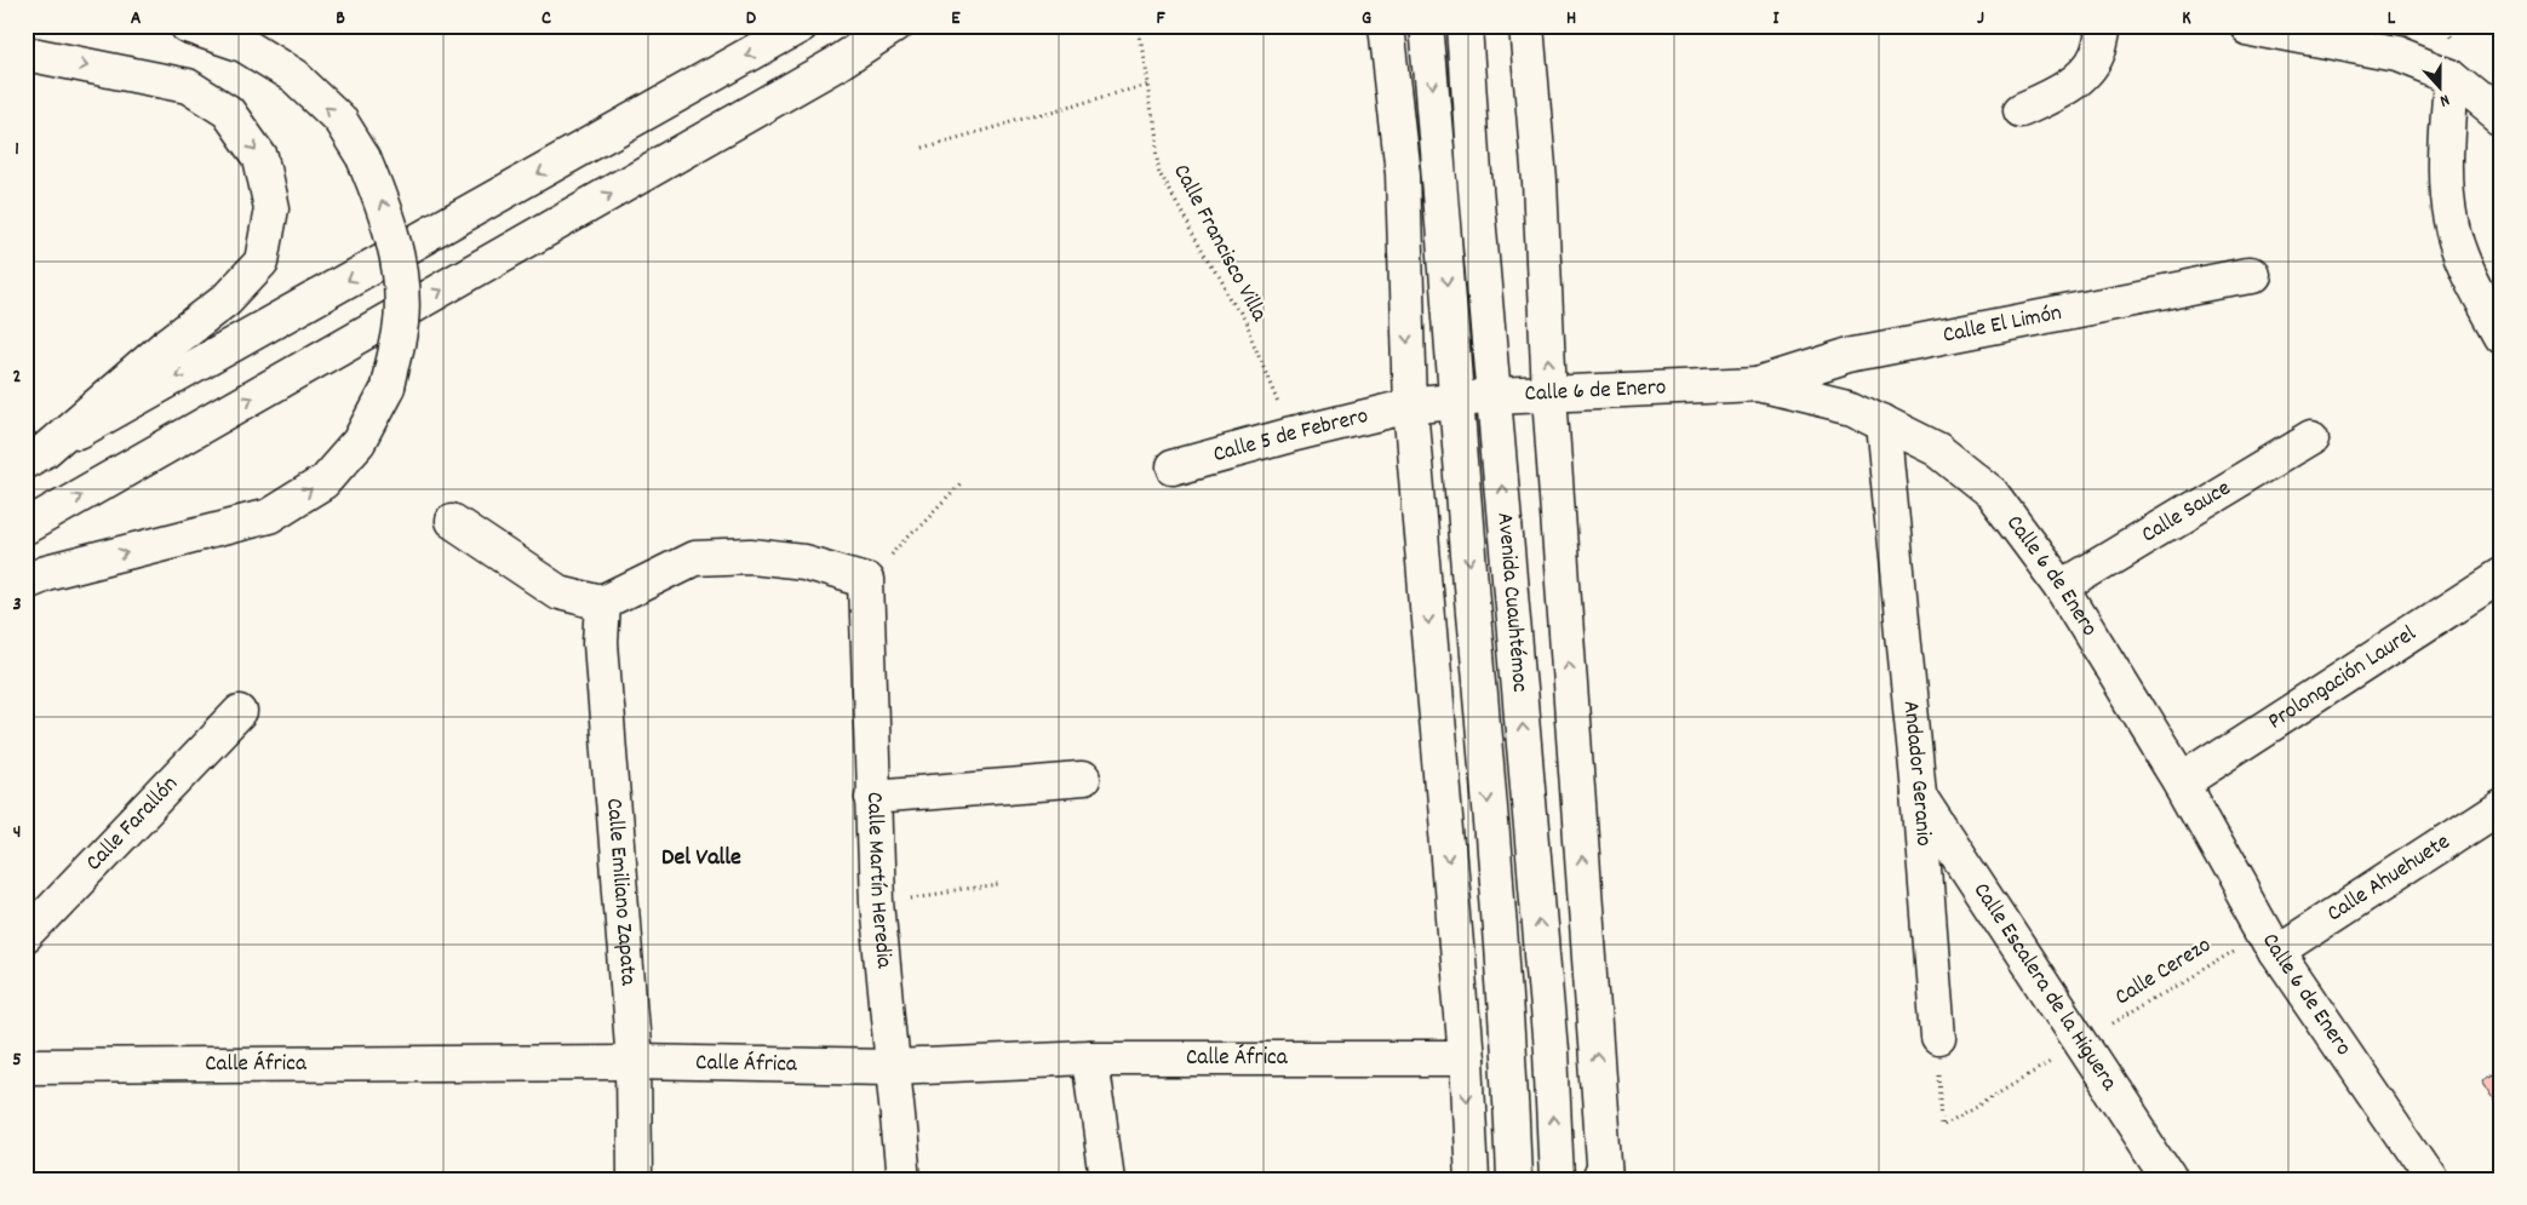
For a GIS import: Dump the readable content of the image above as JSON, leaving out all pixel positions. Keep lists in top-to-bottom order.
{
  "streets": {
    "main road": [
      "Calle El Limón",
      "Calle 6 de Enero",
      "Calle 5 de Febrero",
      "Calle Sauce",
      "Avenida Cuauhtémoc",
      "Prolongación Laurel",
      "Andador Geranio",
      "Calle Farallón",
      "Calle Ahuehuete",
      "Calle Martín Heredia",
      "Calle Emiliano Zapata",
      "Calle Escalera de la Higuera",
      "Calle África"
    ],
    "path": ["Calle Francisco Villa", "Calle Cerezo"]
  },
  "crossings": [
    ["Calle Francisco Villa", "Calle 5 de Febrero"],
    ["Calle El Limón", "Calle 6 de Enero"],
    ["Calle 6 de Enero", "Calle 5 de Febrero"],
    ["Calle 6 de Enero", "Calle Sauce"],
    ["Calle 6 de Enero", "Avenida Cuauhtémoc"],
    ["Calle 6 de Enero", "Prolongación Laurel"],
    ["Calle 6 de Enero", "Andador Geranio"],
    ["Calle 6 de Enero", "Calle Ahuehuete"],
    ["Calle 6 de Enero", "Calle Cerezo"],
    ["Andador Geranio", "Calle Cerezo"],
    ["Andador Geranio", "Calle Escalera de la Higuera"],
    ["Calle Ahuehuete", "Calle Cerezo"],
    ["Calle Martín Heredia", "Calle África"],
    ["Calle Emiliano Zapata", "Calle África"],
    ["Calle Cerezo", "Calle Escalera de la Higuera"]
  ],
  "districts": ["Del Valle"],
  "north": "bottom",
  "grid": {
    "columns": [
      "A",
      "B",
      "C",
      "D",
      "E",
      "F",
      "G",
      "H",
      "I",
      "J",
      "K",
      "L"
    ],
    "rows": [
      "1",
      "2",
      "3",
      "4",
      "5"
    ]
  }
}
